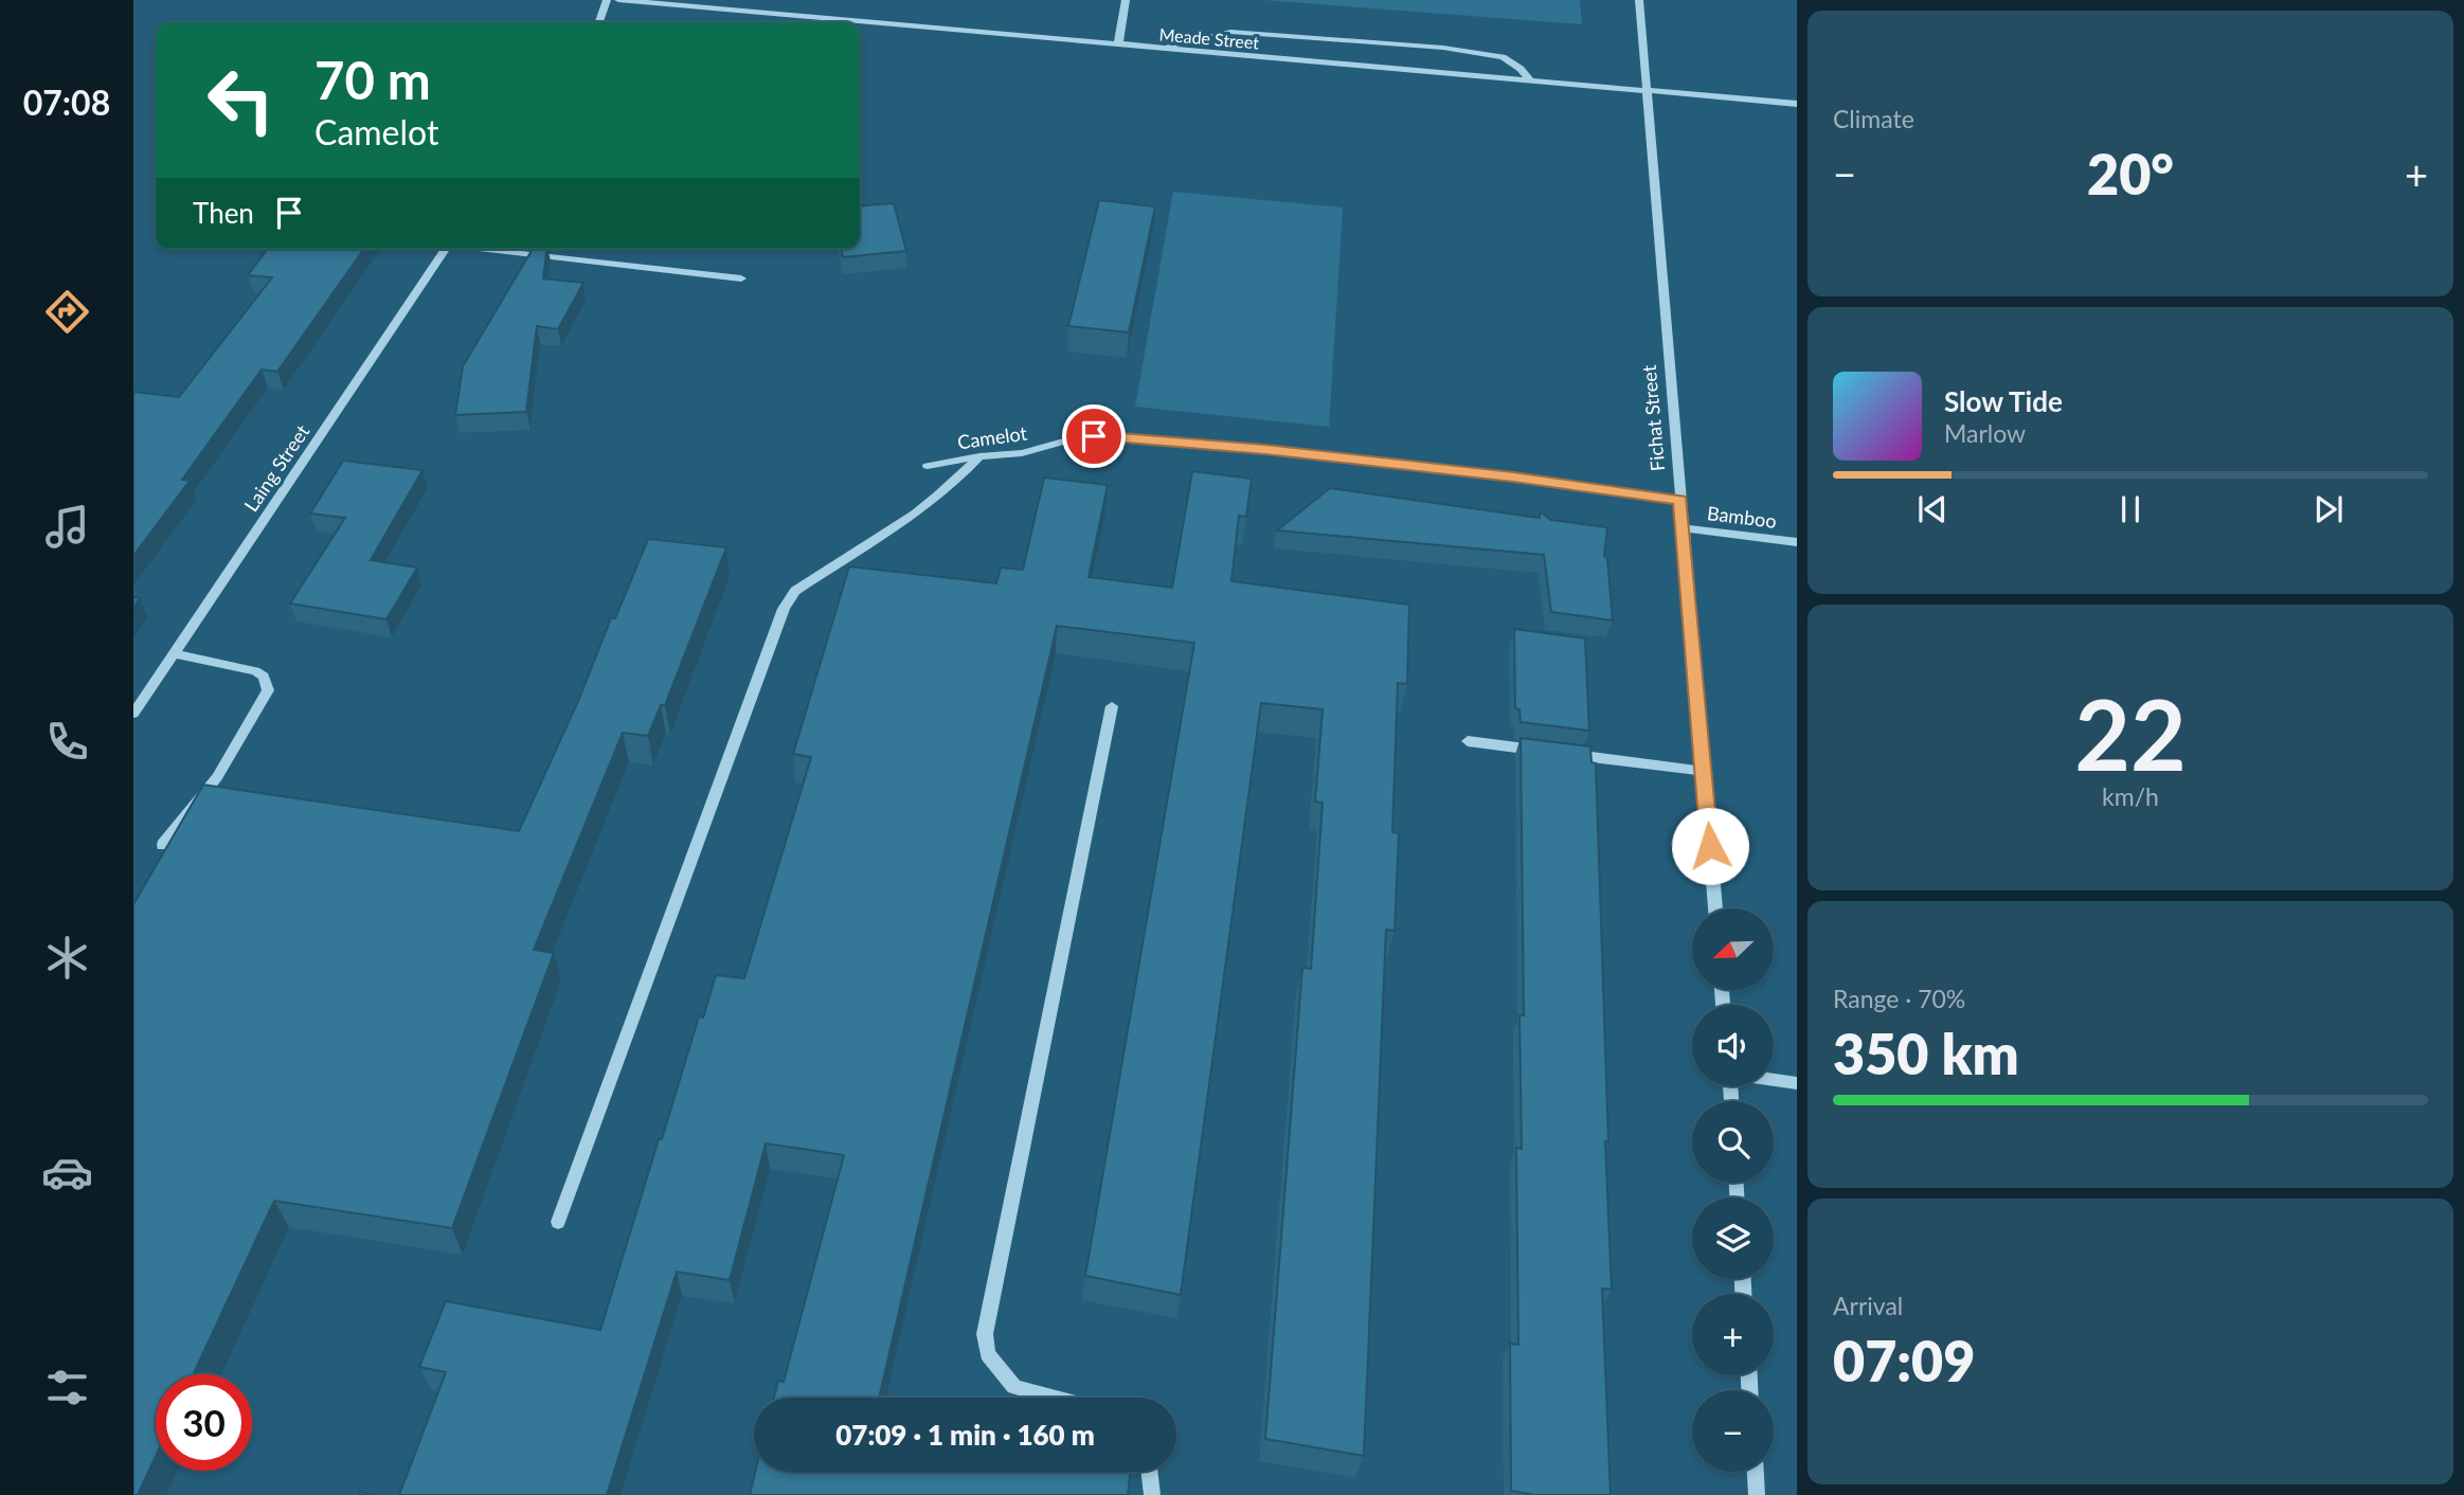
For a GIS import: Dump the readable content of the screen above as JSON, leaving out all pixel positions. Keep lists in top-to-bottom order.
{
  "streets": {
    "street": [
      "Meade Street",
      "Fichat Street",
      "Camelot",
      "Laing Street",
      "Bamboo"
    ]
  },
  "crossings": [
    ["Meade Street", "Fichat Street"],
    ["Fichat Street", "Camelot"],
    ["Fichat Street", "Bamboo"]
  ],
  "north": "bottom left",
  "page": {
    "tabs": "07:08",
    "tile": [
      "Climate",
      ["22", "km/h"],
      ["Range · 70%", "350 km"],
      ["Arrival", "07:09"]
    ],
    "turn": ["70 m", "Camelot"],
    "heat": ["−", "20°", "+"],
    "then": "Then",
    "song": ["Slow Tide", "Marlow"],
    "map_buttons": ["+", "−"],
    "limit": "30",
    "trip": "07:09 · 1 min · 160 m"
  }
}
